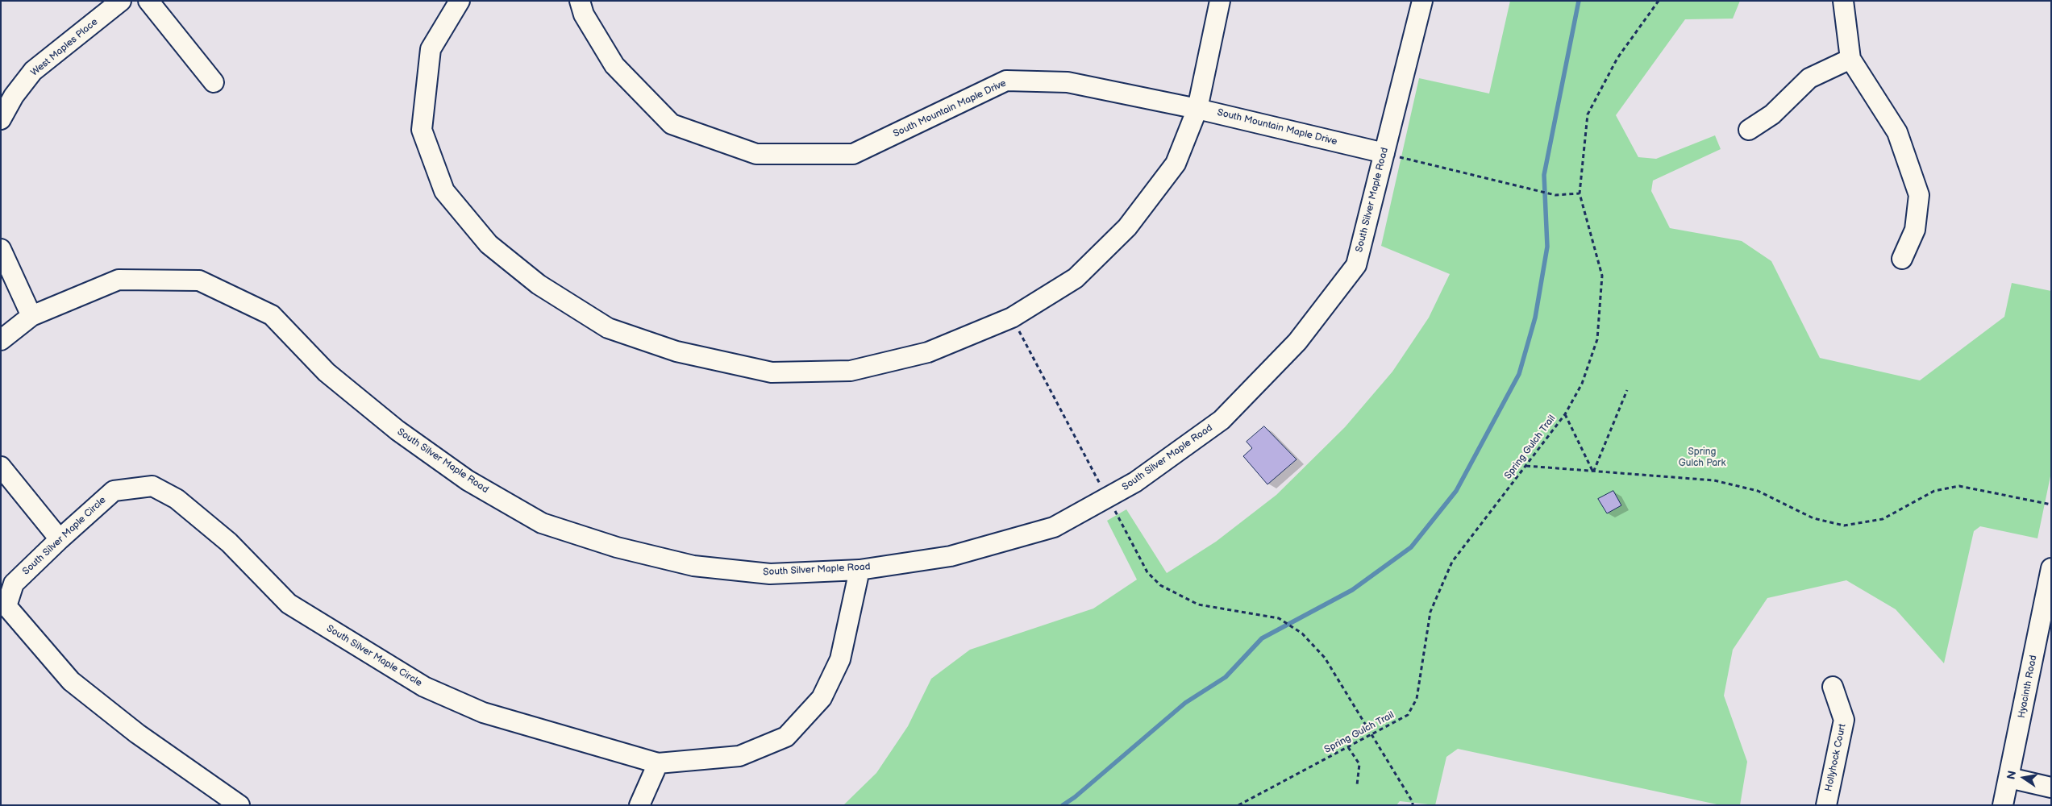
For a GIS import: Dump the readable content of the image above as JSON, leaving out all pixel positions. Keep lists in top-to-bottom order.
{
  "streets": {
    "street": [
      "West Maples Place",
      "South Mountain Maple Drive",
      "South Silver Maple Road",
      "South Silver Maple Circle",
      "Hyacinth Road",
      "Hollyhock Court"
    ],
    "path": ["Spring Gulch Trail"]
  },
  "crossings": [
    ["South Mountain Maple Drive", "South Silver Maple Road"],
    ["South Silver Maple Road", "South Silver Maple Circle"]
  ],
  "parks": ["Spring Gulch Park"],
  "north": "left"
}
